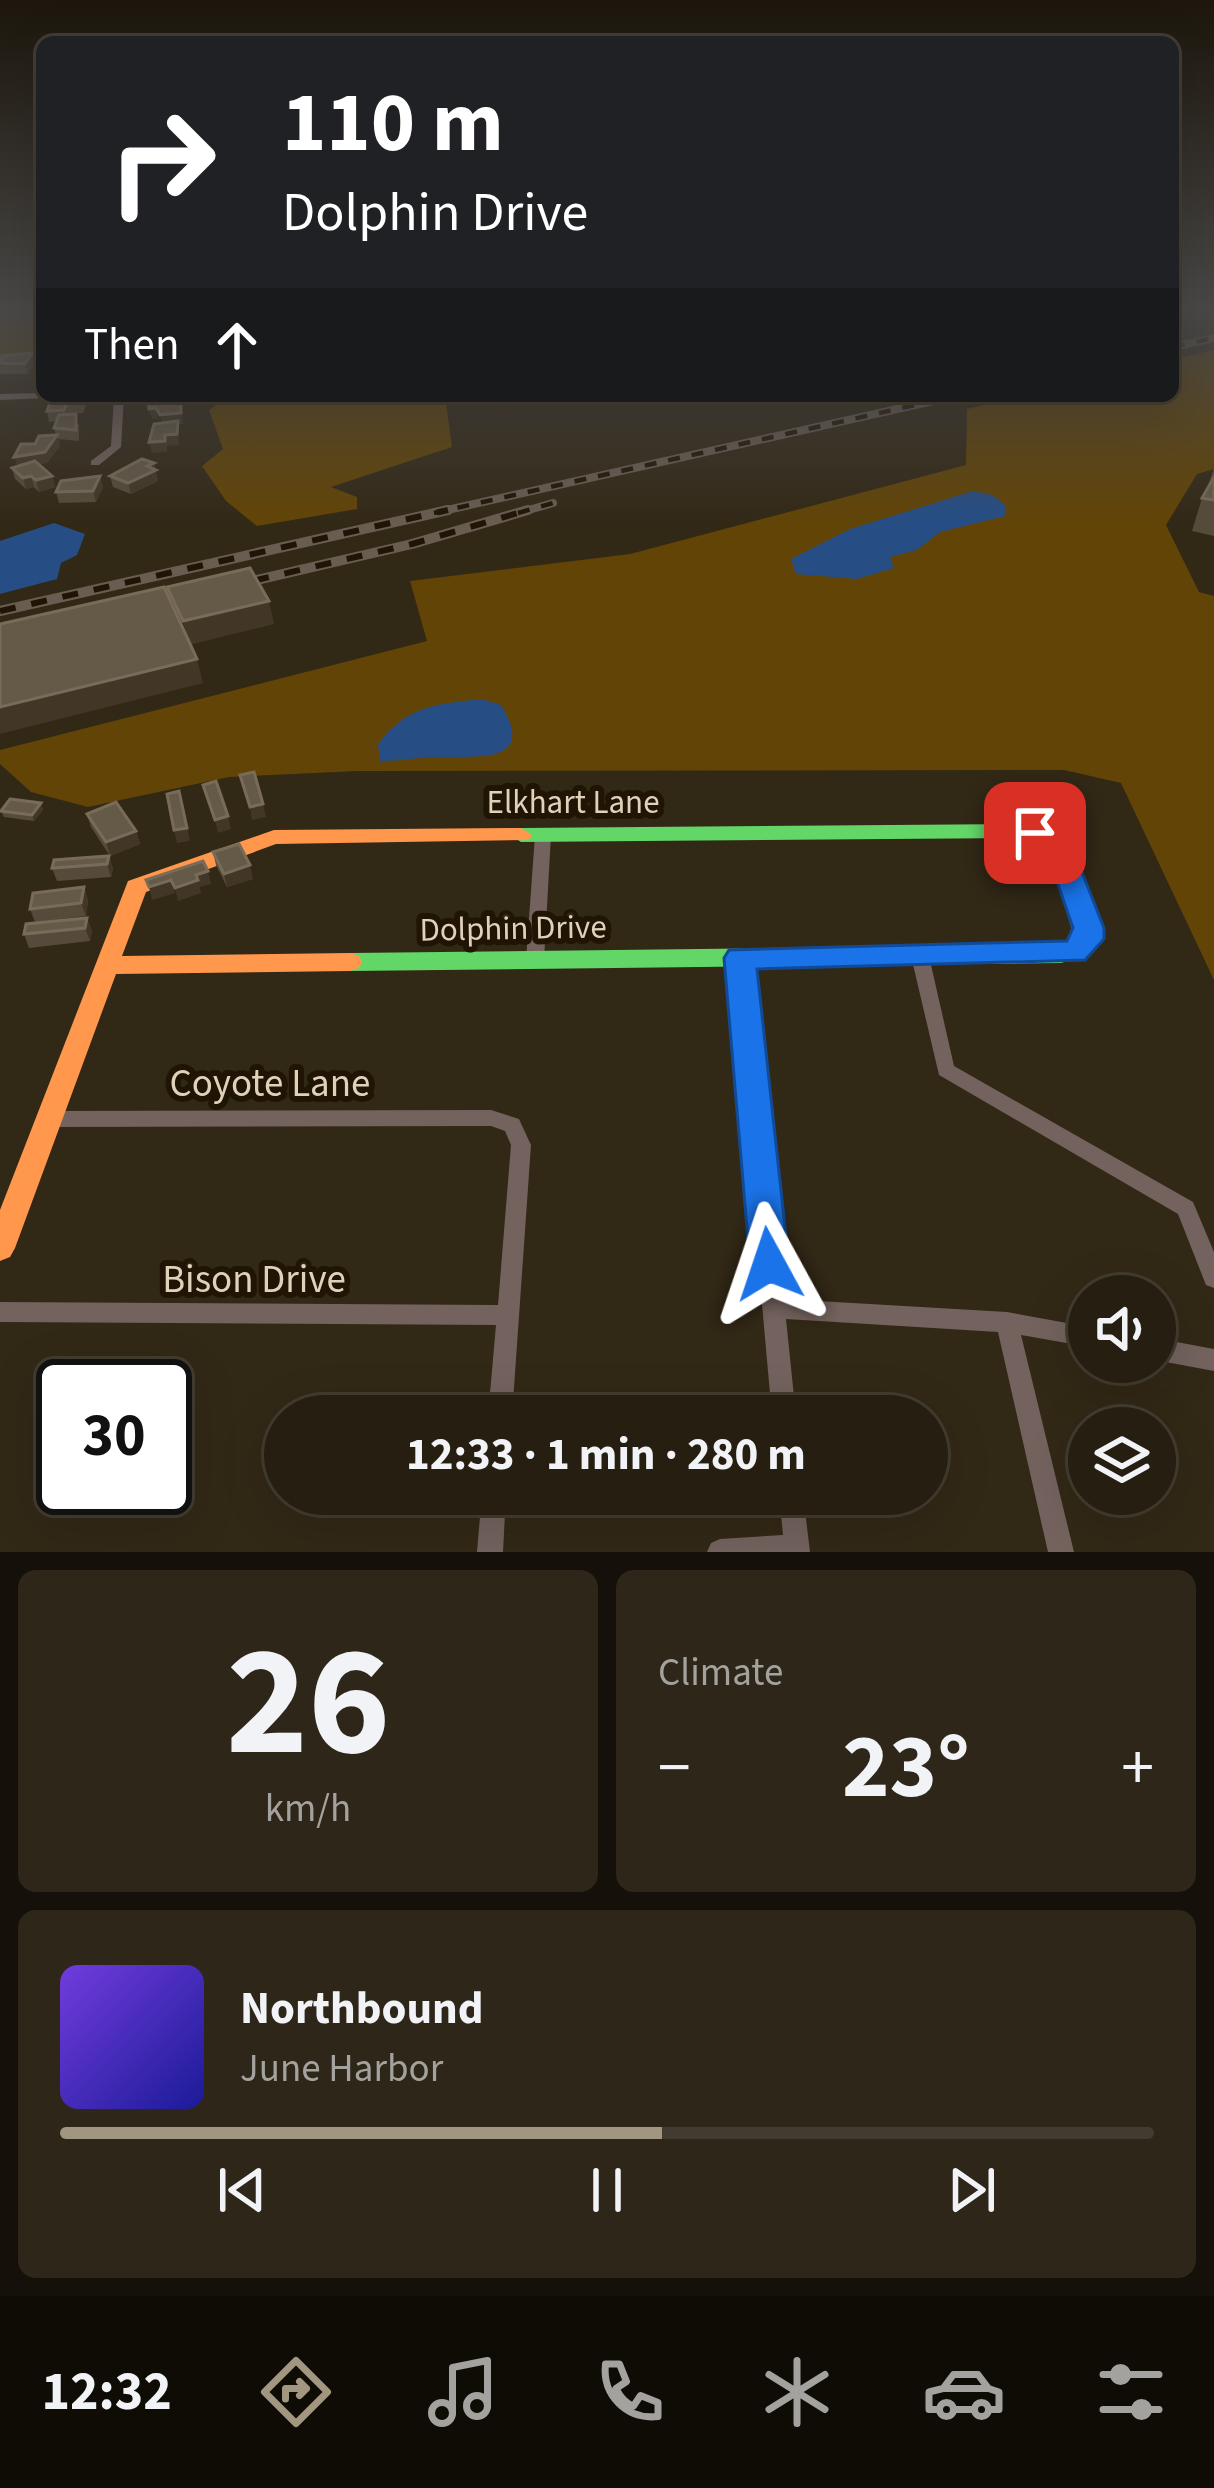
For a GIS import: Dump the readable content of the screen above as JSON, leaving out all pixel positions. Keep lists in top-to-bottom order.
{
  "streets": {
    "street": [
      "Elkhart Lane",
      "Dolphin Drive",
      "Coyote Lane",
      "Bison Drive"
    ]
  },
  "crossings": [
    ["Elkhart Lane", "Dolphin Drive"],
    ["Coyote Lane", "Bison Drive"]
  ],
  "page": {
    "turn": ["110 m", "Dolphin Drive"],
    "then": "Then",
    "limit": "30",
    "trip": "12:33 · 1 min · 280 m",
    "tile": [
      ["26", "km/h"],
      "Climate"
    ],
    "heat": ["−", "23°", "+"],
    "song": ["Northbound", "June Harbor"],
    "tabs": "12:32"
  }
}
